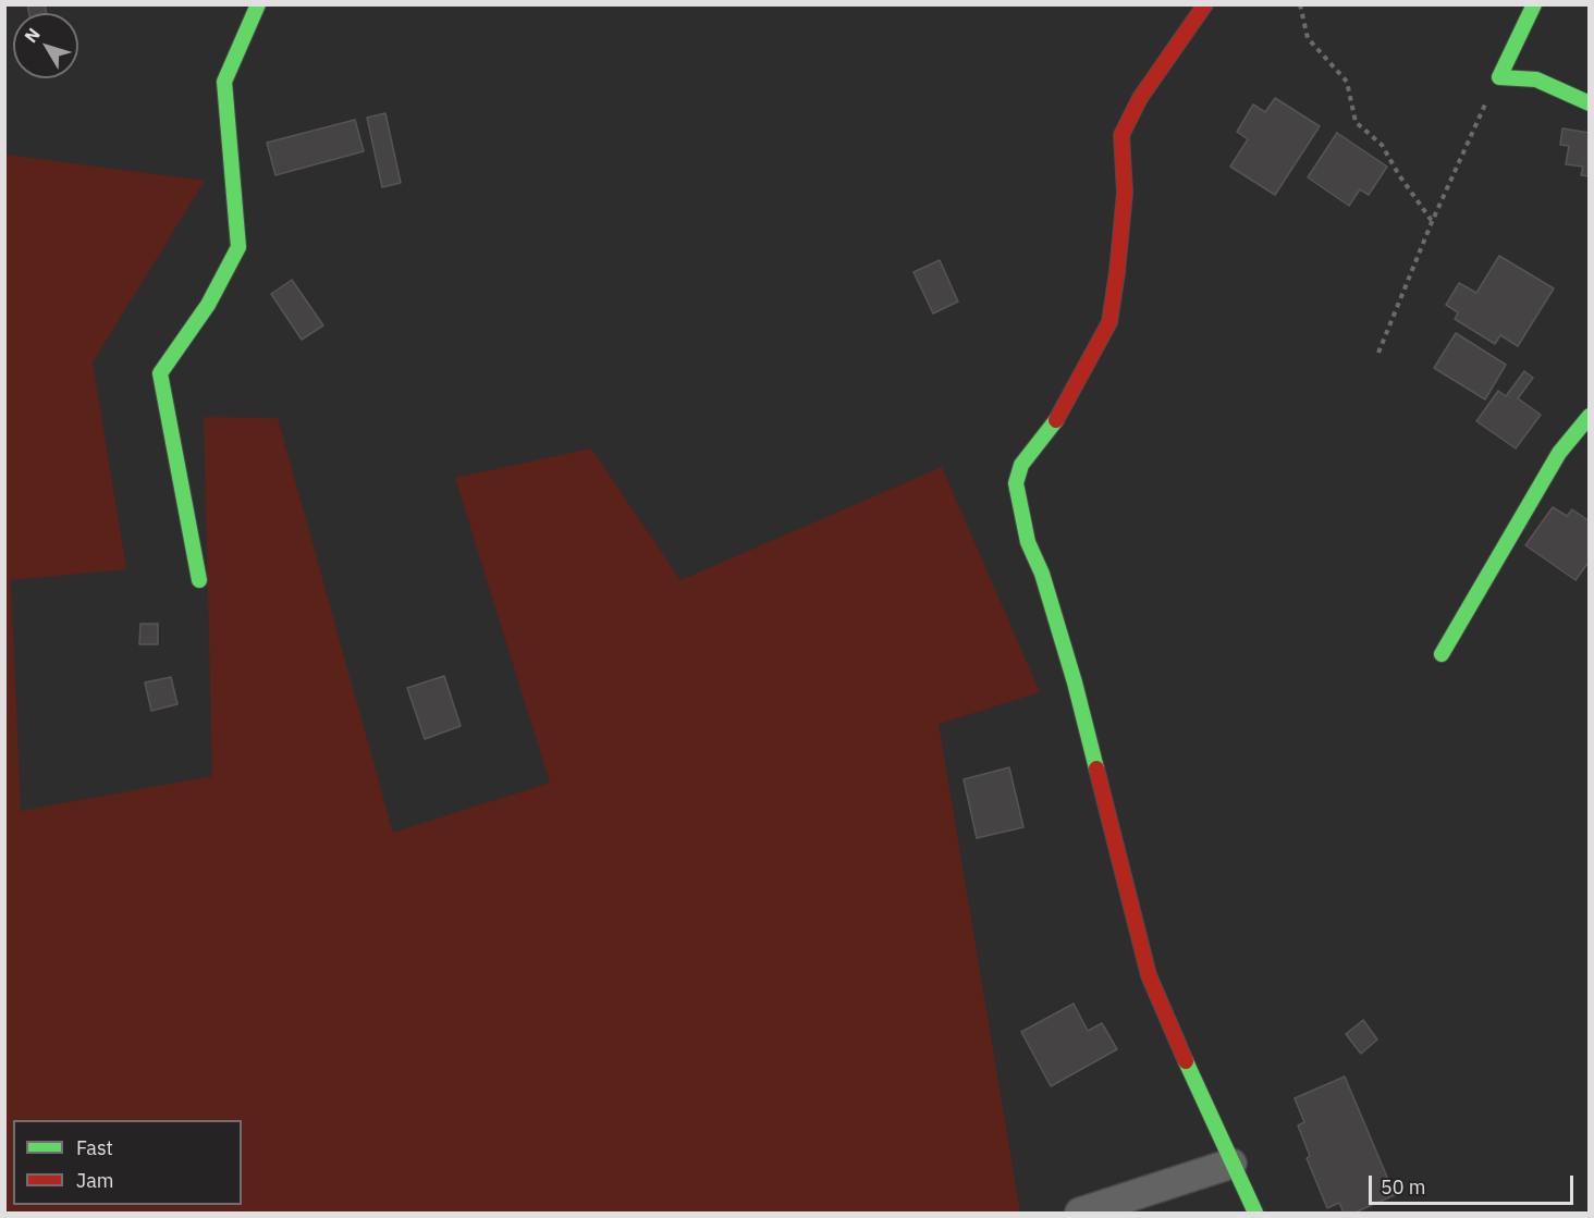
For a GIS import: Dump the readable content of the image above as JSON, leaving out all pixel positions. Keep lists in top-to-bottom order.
{
  "legend": ["Fast", "Jam"],
  "scale_bar": "50 m",
  "north": "top left"
}
